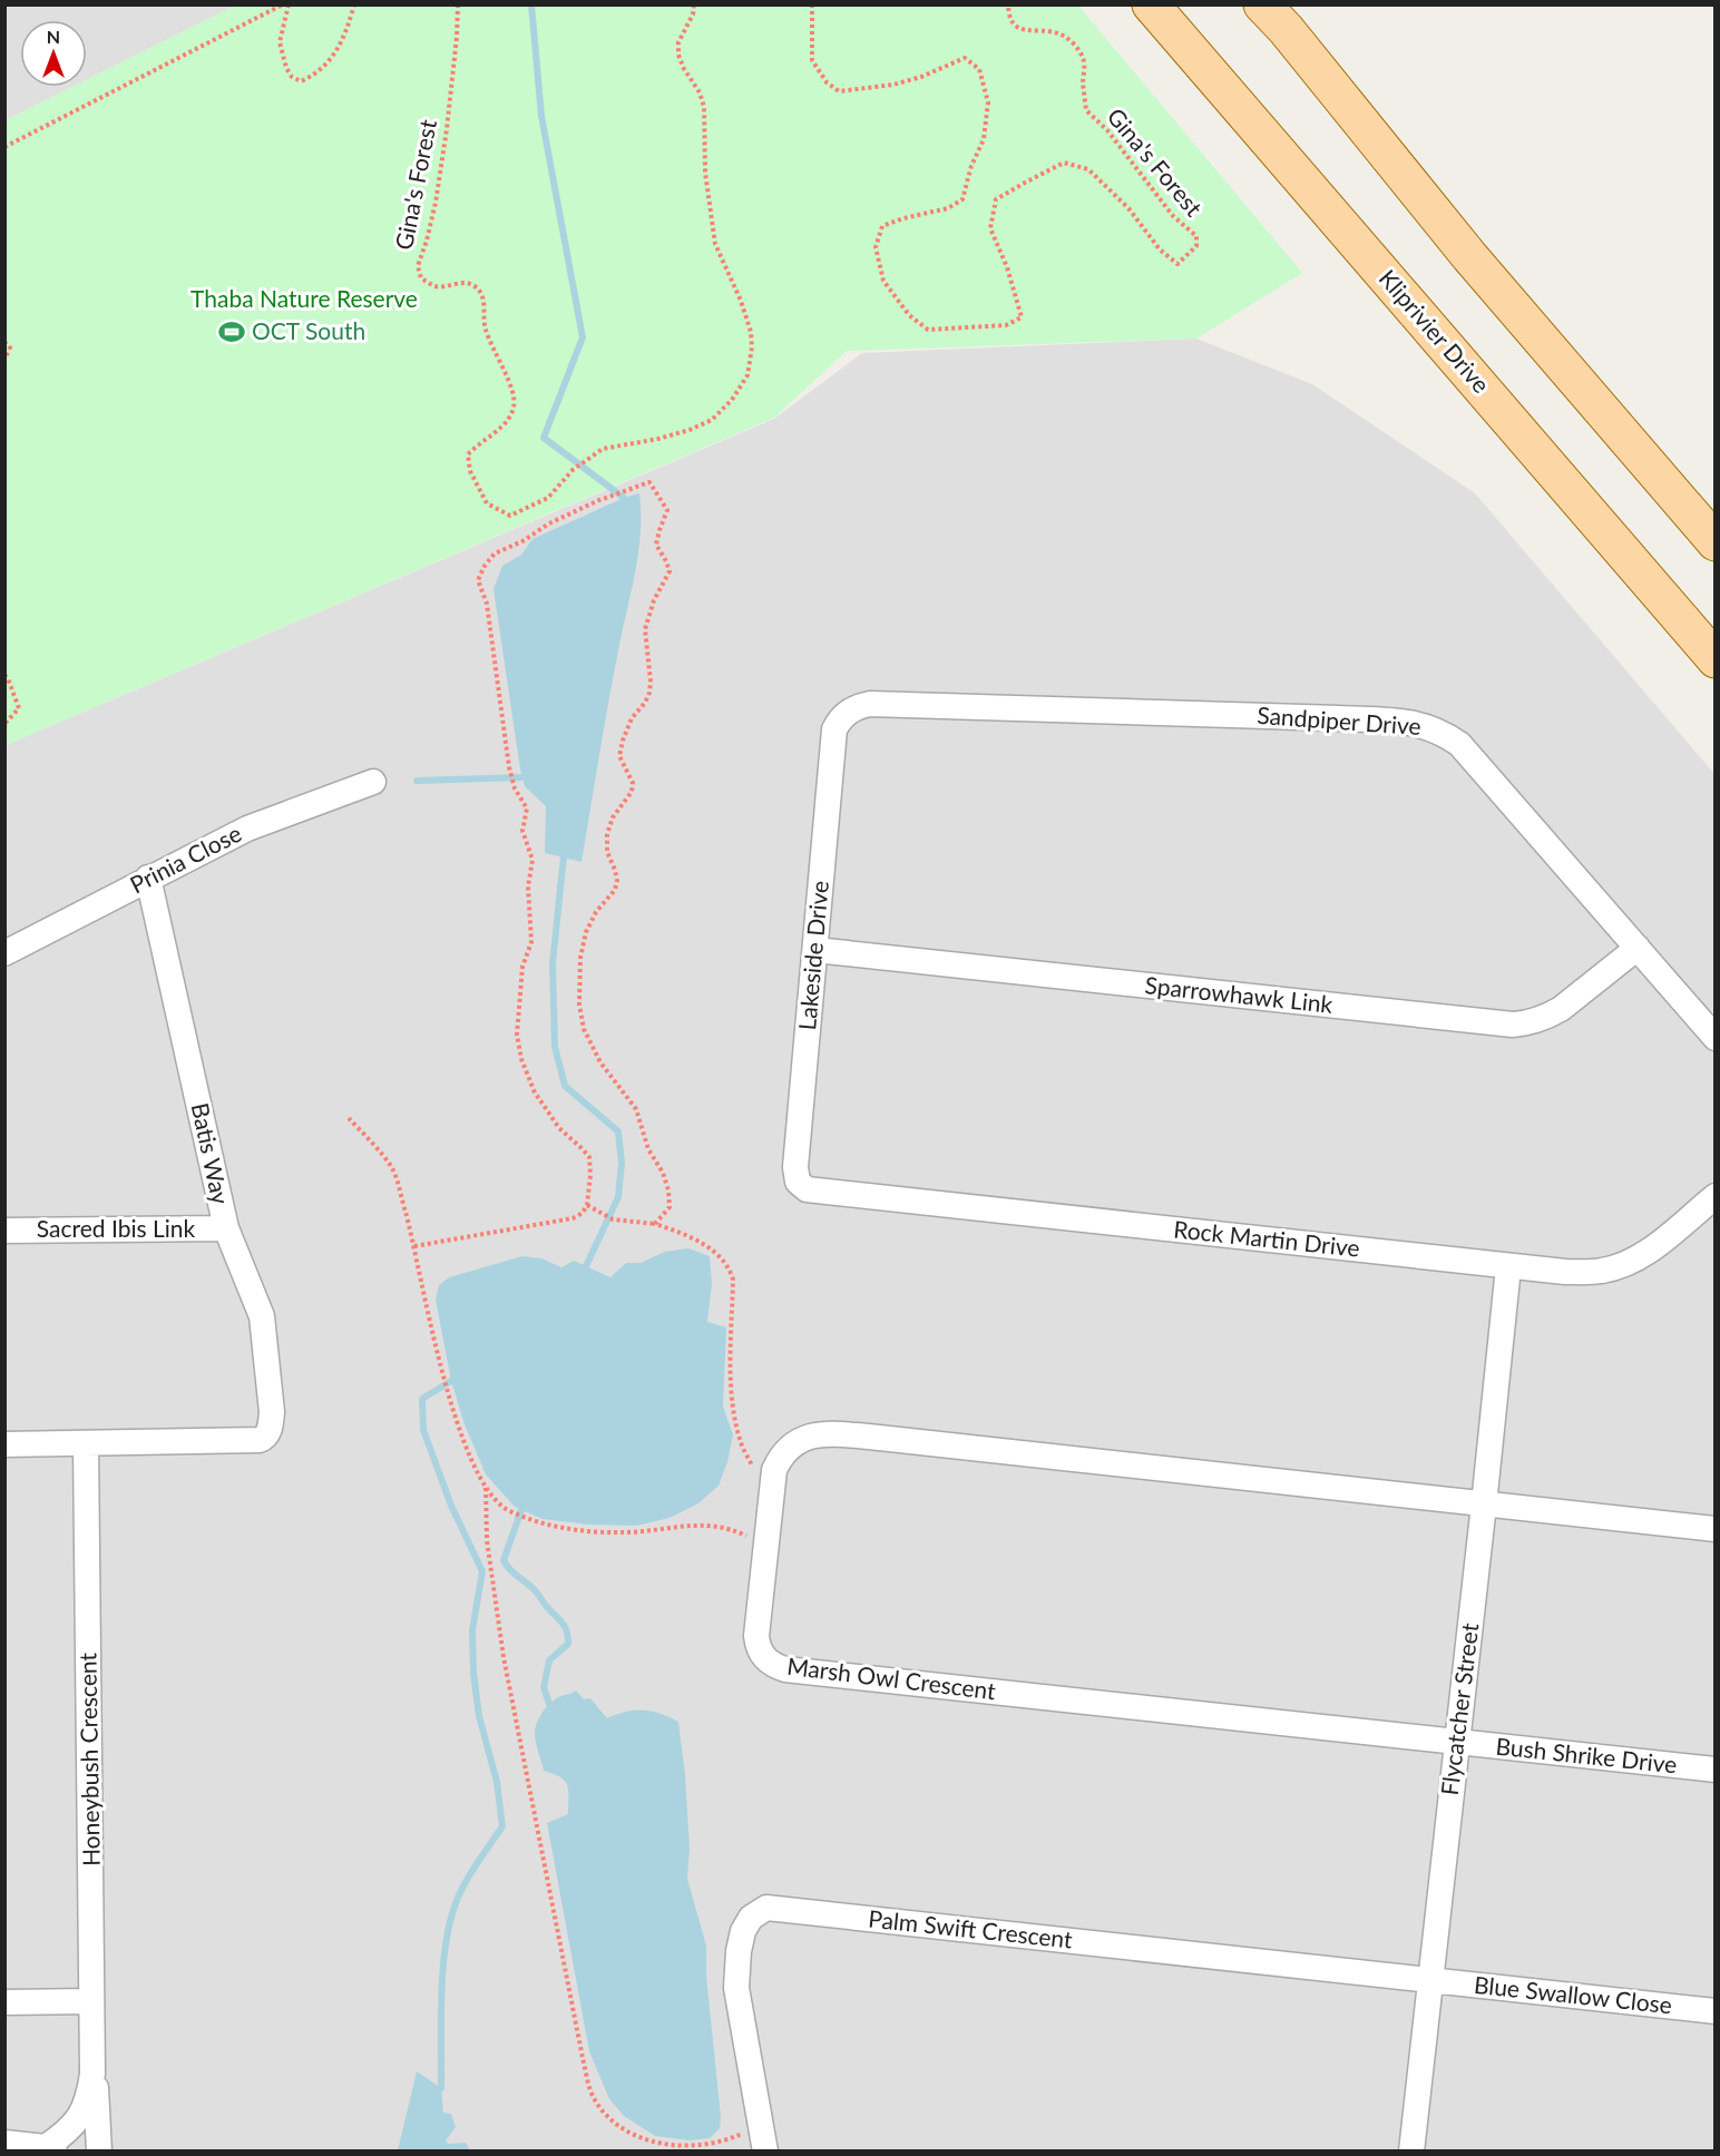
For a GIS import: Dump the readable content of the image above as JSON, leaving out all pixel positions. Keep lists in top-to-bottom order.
{
  "streets": {
    "main road": ["Kliprivier Drive"],
    "street": [
      "Sandpiper Drive",
      "Prinia Close",
      "Lakeside Drive",
      "Sparrowhawk Link",
      "Batis Way",
      "Sacred Ibis Link",
      "Rock Martin Drive",
      "Marsh Owl Crescent",
      "Flycatcher Street",
      "Bush Shrike Drive",
      "Honeybush Crescent",
      "Palm Swift Crescent",
      "Blue Swallow Close"
    ],
    "path": ["Gina's Forest"]
  },
  "crossings": [
    ["Sandpiper Drive", "Lakeside Drive"],
    ["Sandpiper Drive", "Sparrowhawk Link"],
    ["Prinia Close", "Batis Way"],
    ["Lakeside Drive", "Sparrowhawk Link"],
    ["Lakeside Drive", "Rock Martin Drive"],
    ["Batis Way", "Sacred Ibis Link"],
    ["Batis Way", "Honeybush Crescent"],
    ["Rock Martin Drive", "Flycatcher Street"],
    ["Marsh Owl Crescent", "Flycatcher Street"],
    ["Marsh Owl Crescent", "Bush Shrike Drive"],
    ["Flycatcher Street", "Bush Shrike Drive"],
    ["Flycatcher Street", "Palm Swift Crescent"],
    ["Flycatcher Street", "Blue Swallow Close"],
    ["Palm Swift Crescent", "Blue Swallow Close"]
  ],
  "parks": ["Thaba Nature Reserve"],
  "places": {
    "sports": ["OCT South"]
  },
  "north": "top"
}
